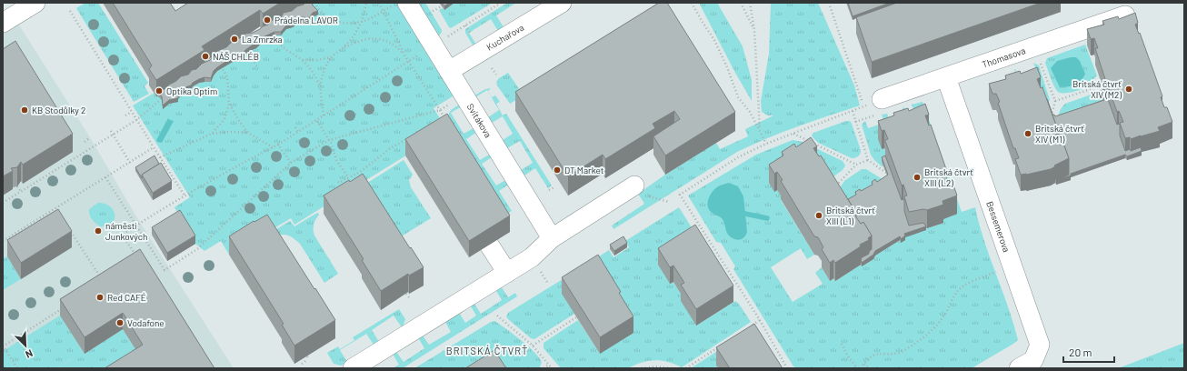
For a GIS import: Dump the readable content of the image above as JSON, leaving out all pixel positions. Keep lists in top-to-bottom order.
{
  "streets": {
    "street": [
      "Kuchařova",
      "Thomasova",
      "Svitákova",
      "Bessemerova"
    ]
  },
  "crossings": [
    ["Kuchařova", "Svitákova"],
    ["Thomasova", "Bessemerova"]
  ],
  "districts": ["BRITSKÁ ČTVRŤ"],
  "places": [
    "Prádelna LAVOR",
    "La Zmrzka",
    "NÁŠ CHLÉB",
    "Britská čtvrť XIV (M2)",
    "Optika Optim",
    "KB Stodůlky 2",
    "Britská čtvrť XIV (M1)",
    "DT Market",
    "Britská čtvrť XIII (L2)",
    "Britská čtvrť XIII (L1)",
    "náměstí Junkových",
    "Red CAFÉ",
    "Vodafone"
  ],
  "scale_bar": "20 m",
  "north": "bottom right"
}
